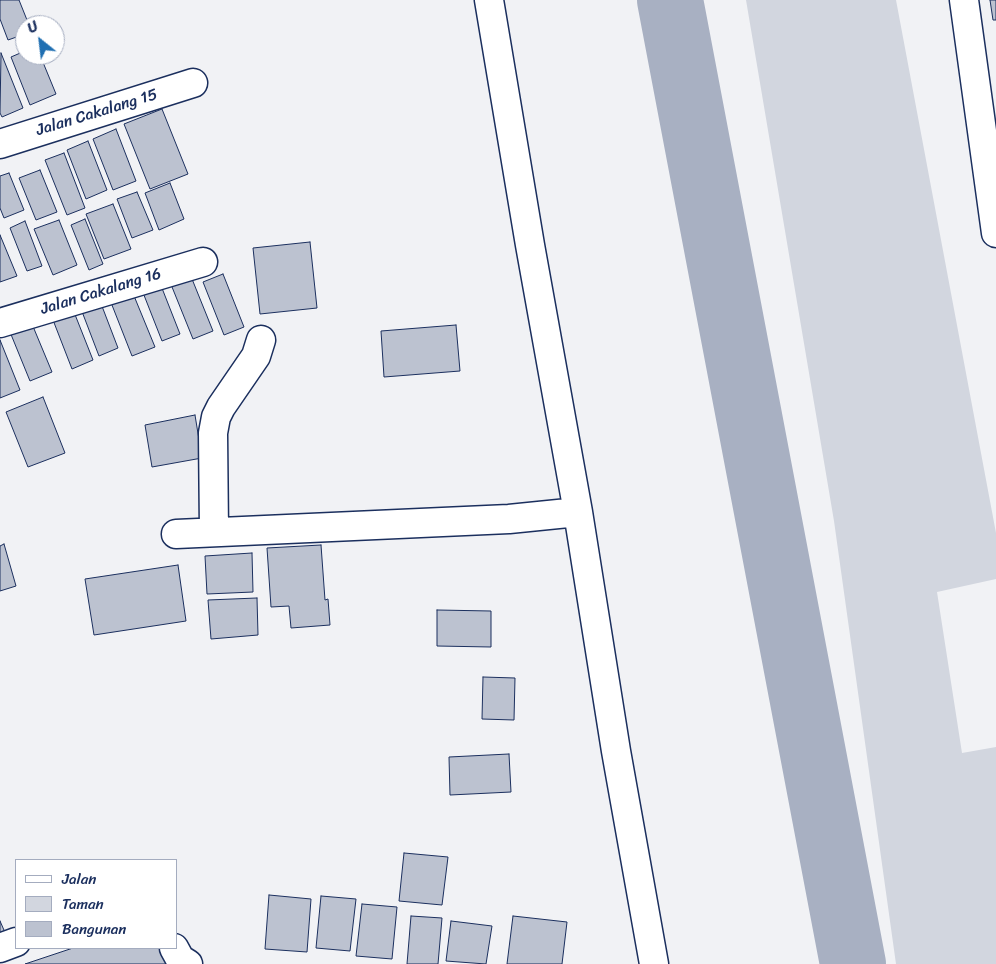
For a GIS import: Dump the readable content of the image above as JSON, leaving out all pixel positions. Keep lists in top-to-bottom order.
{
  "streets": {
    "street": ["Jalan Cakalang 15", "Jalan Cakalang 16"]
  },
  "legend": ["Jalan", "Taman", "Bangunan"],
  "north": "top left"
}
